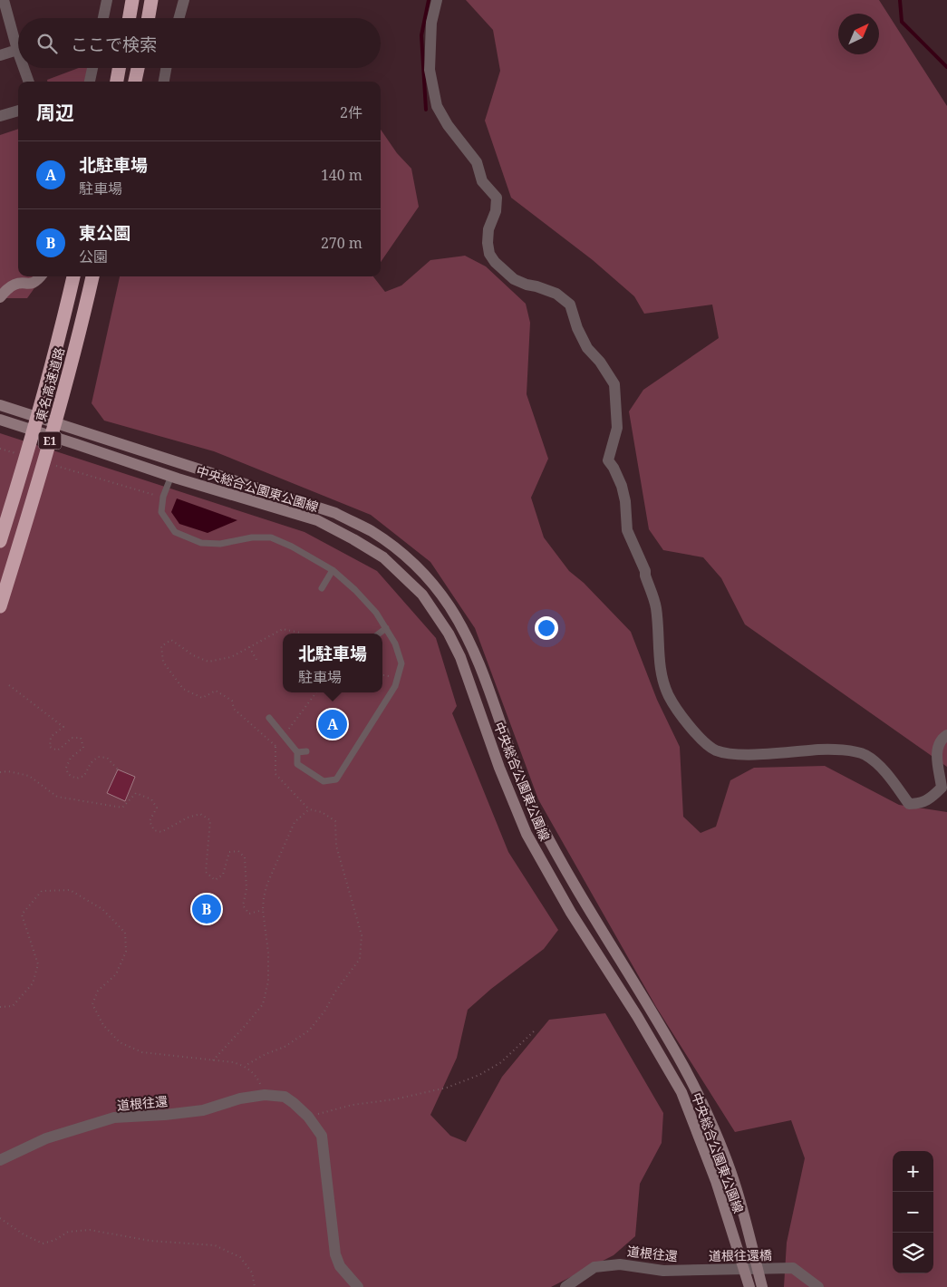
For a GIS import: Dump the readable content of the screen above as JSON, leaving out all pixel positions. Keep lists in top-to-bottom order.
{
  "streets": {
    "highway": ["東名高速道路", "E1"],
    "street": ["中央総合公園東公園線", "道根往還", "道根往還橋"]
  },
  "crossings": [
    ["道根往還", "道根往還橋"]
  ],
  "north": "top right",
  "page": {
    "search": "ここで検索",
    "heading": ["周辺", "2件"],
    "list": [
      {
        "mark": "A",
        "name": "北駐車場",
        "note": "駐車場",
        "value": "140 m"
      },
      {
        "mark": "B",
        "name": "東公園",
        "note": "公園",
        "value": "270 m"
      }
    ],
    "popup": ["北駐車場", "駐車場"],
    "pins": ["A", "B"],
    "map_buttons": ["+", "−"]
  }
}
